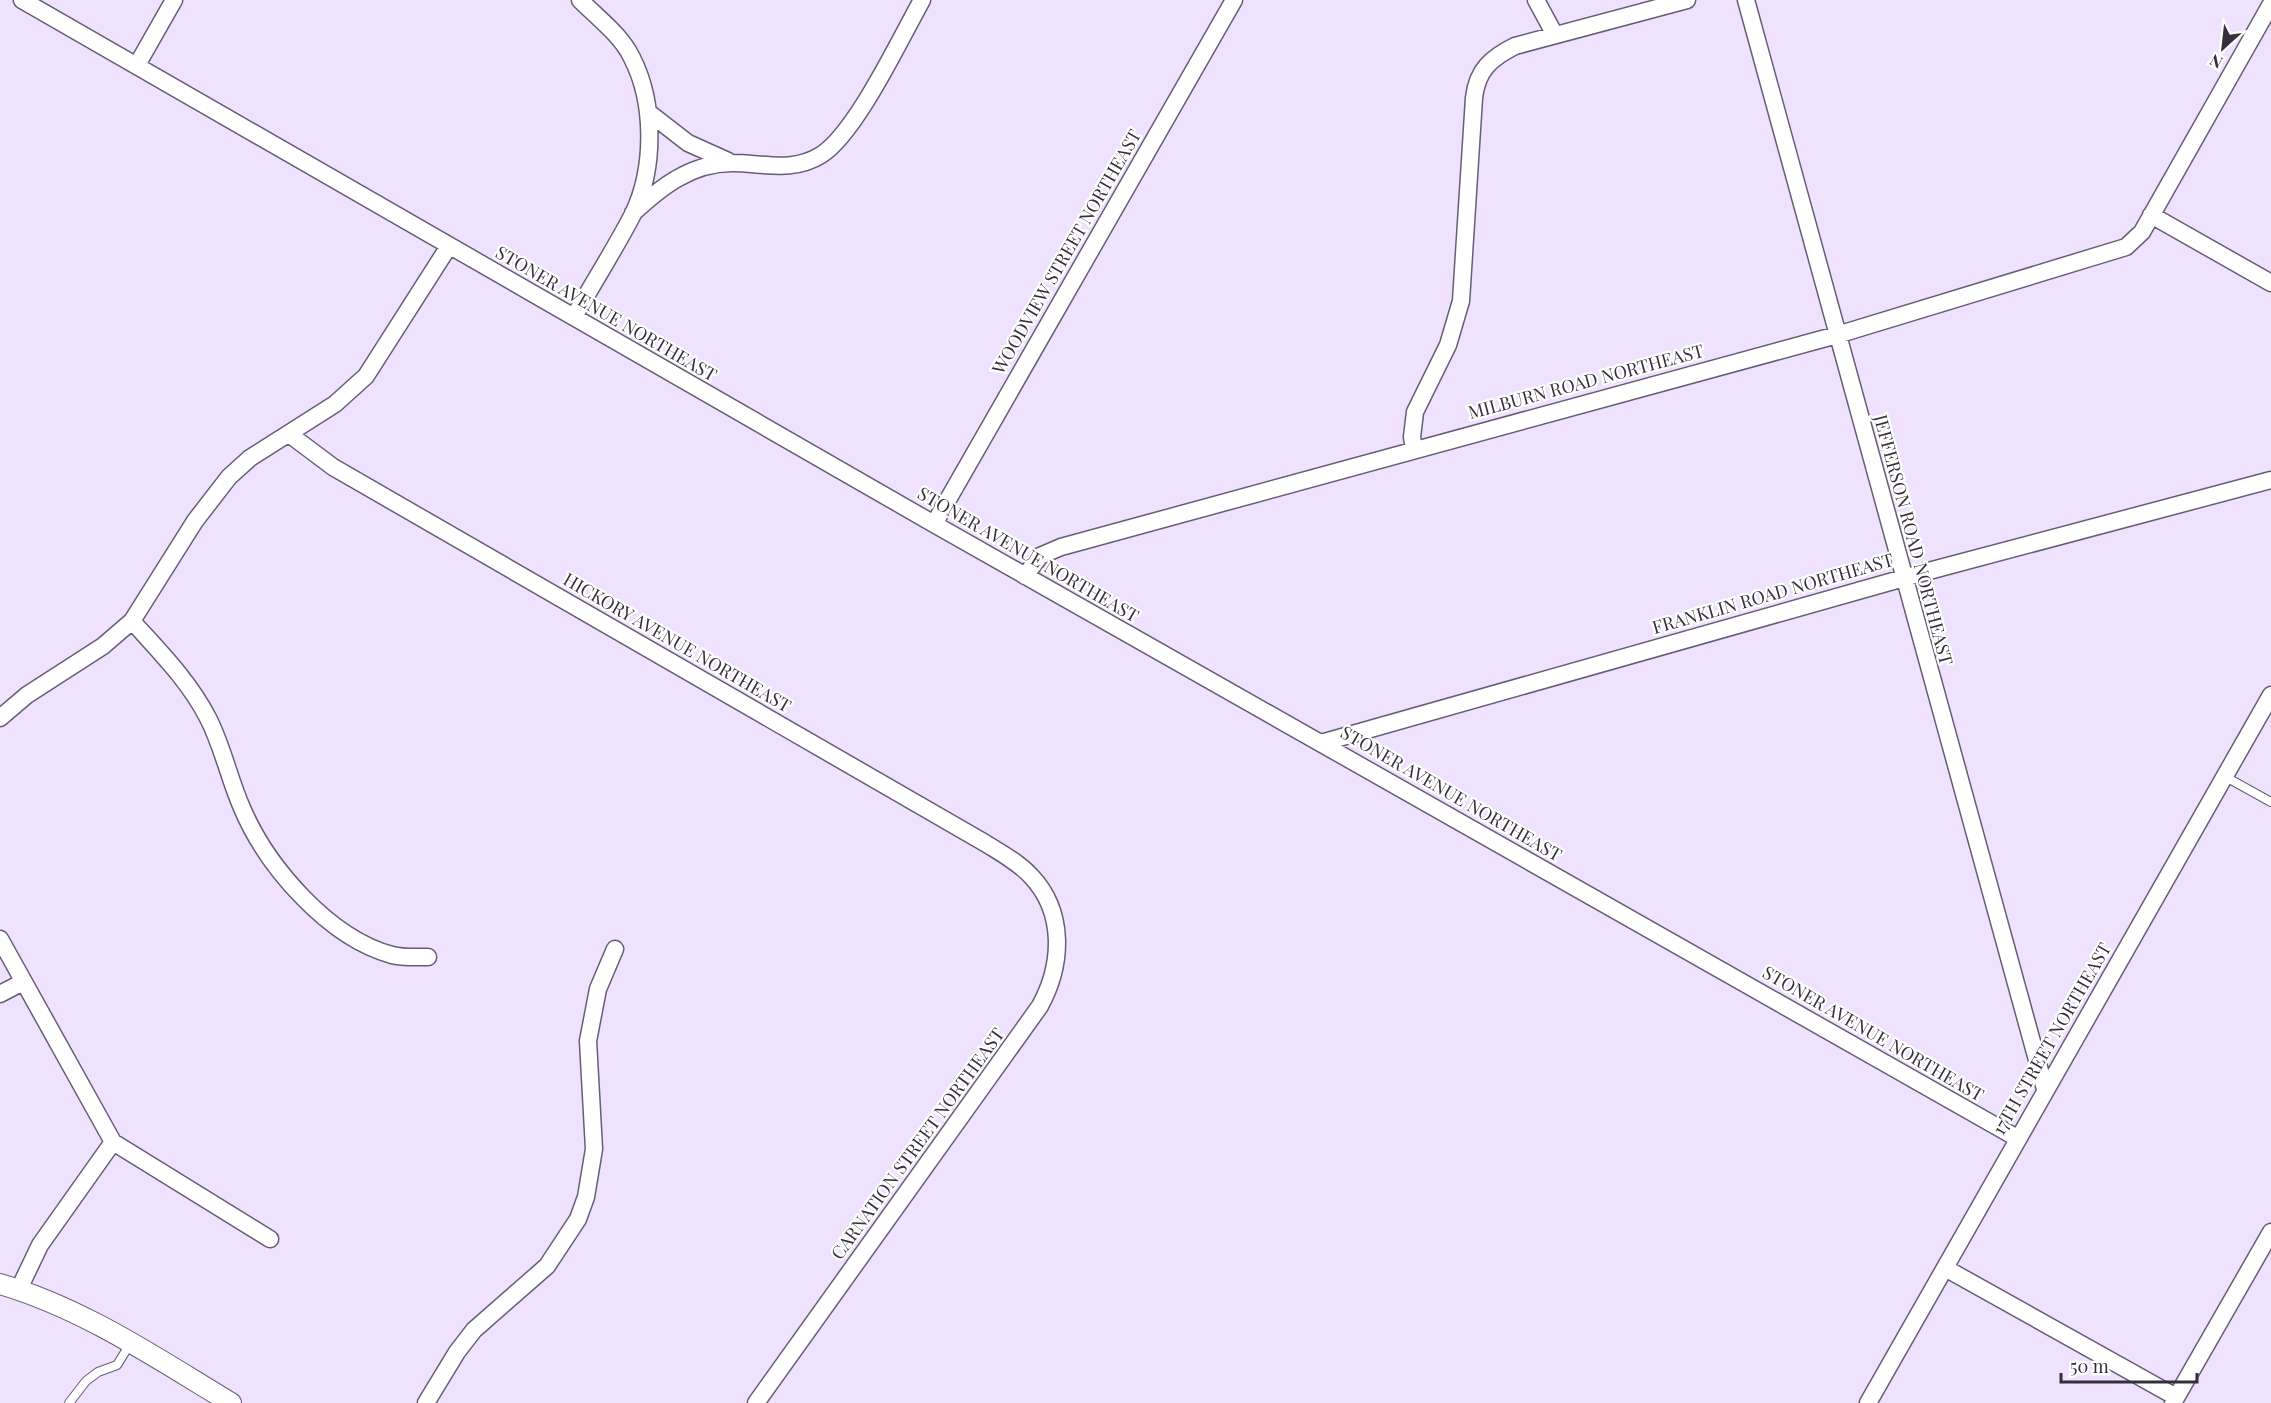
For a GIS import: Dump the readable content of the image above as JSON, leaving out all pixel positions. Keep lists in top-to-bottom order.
{
  "streets": {
    "street": [
      "WOODVIEW STREET NORTHEAST",
      "STONER AVENUE NORTHEAST",
      "MILBURN ROAD NORTHEAST",
      "JEFFERSON ROAD NORTHEAST",
      "FRANKLIN ROAD NORTHEAST",
      "HICKORY AVENUE NORTHEAST",
      "17TH STREET NORTHEAST",
      "CARNATION STREET NORTHEAST"
    ]
  },
  "crossings": [
    ["WOODVIEW STREET NORTHEAST", "STONER AVENUE NORTHEAST"],
    ["STONER AVENUE NORTHEAST", "MILBURN ROAD NORTHEAST"],
    ["STONER AVENUE NORTHEAST", "FRANKLIN ROAD NORTHEAST"],
    ["STONER AVENUE NORTHEAST", "17TH STREET NORTHEAST"],
    ["MILBURN ROAD NORTHEAST", "JEFFERSON ROAD NORTHEAST"],
    ["JEFFERSON ROAD NORTHEAST", "FRANKLIN ROAD NORTHEAST"],
    ["JEFFERSON ROAD NORTHEAST", "17TH STREET NORTHEAST"],
    ["HICKORY AVENUE NORTHEAST", "CARNATION STREET NORTHEAST"]
  ],
  "scale_bar": "50 m",
  "north": "bottom left"
}
